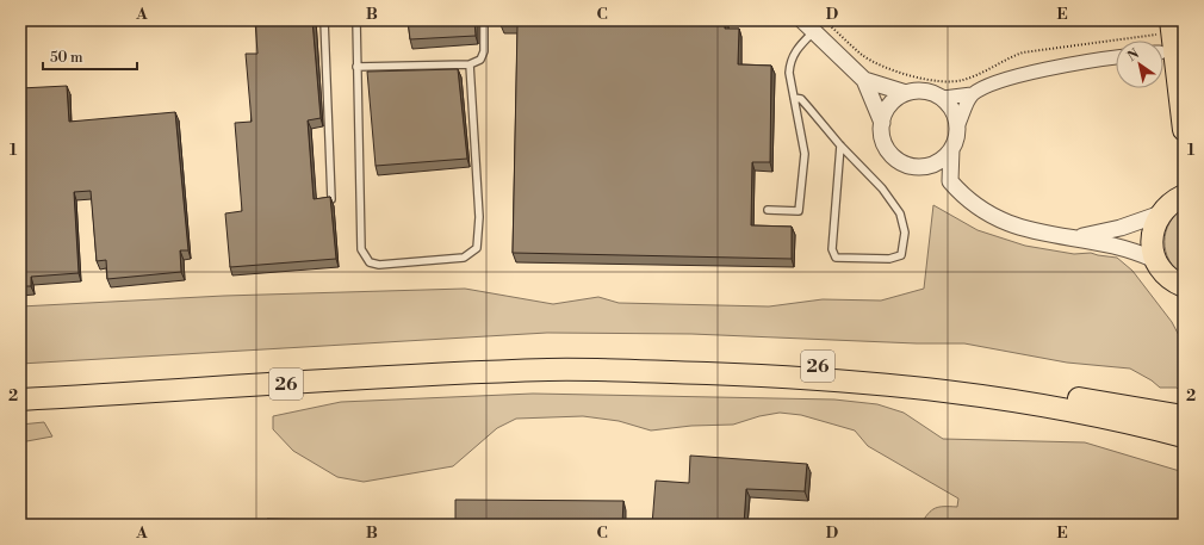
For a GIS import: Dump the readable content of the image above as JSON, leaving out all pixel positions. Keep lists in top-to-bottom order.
{
  "streets": {
    "highway": ["26"]
  },
  "scale_bar": "50 m",
  "north": "top left",
  "grid": {
    "columns": [
      "A",
      "B",
      "C",
      "D",
      "E"
    ],
    "rows": ["1", "2"]
  }
}
